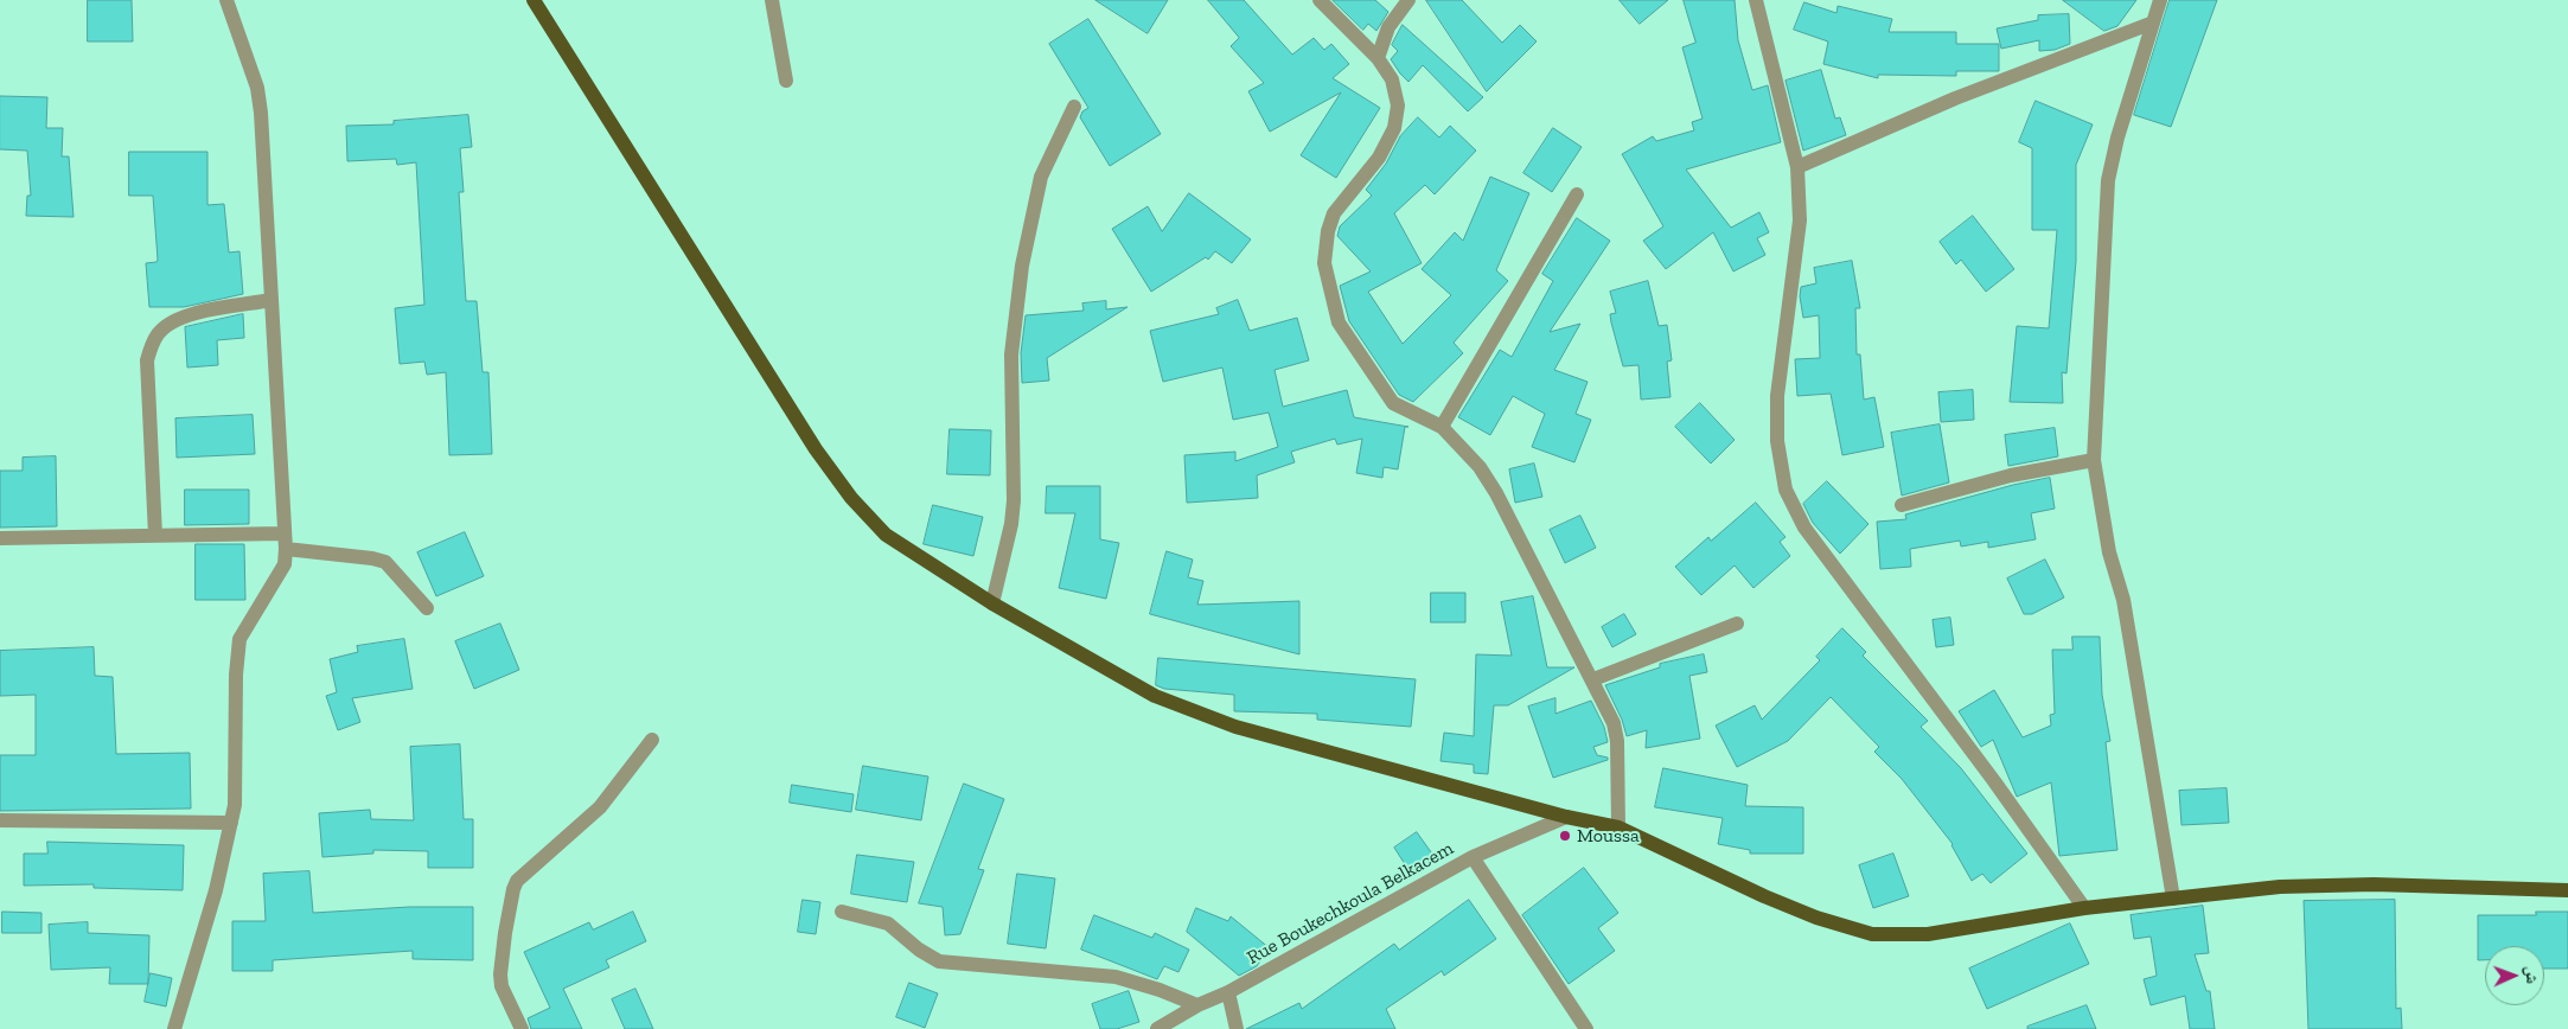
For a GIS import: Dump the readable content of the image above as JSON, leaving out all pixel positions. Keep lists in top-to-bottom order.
{
  "streets": {
    "street": ["Rue Boukechkoula Belkacem"]
  },
  "places": ["Moussa"],
  "north": "right"
}
